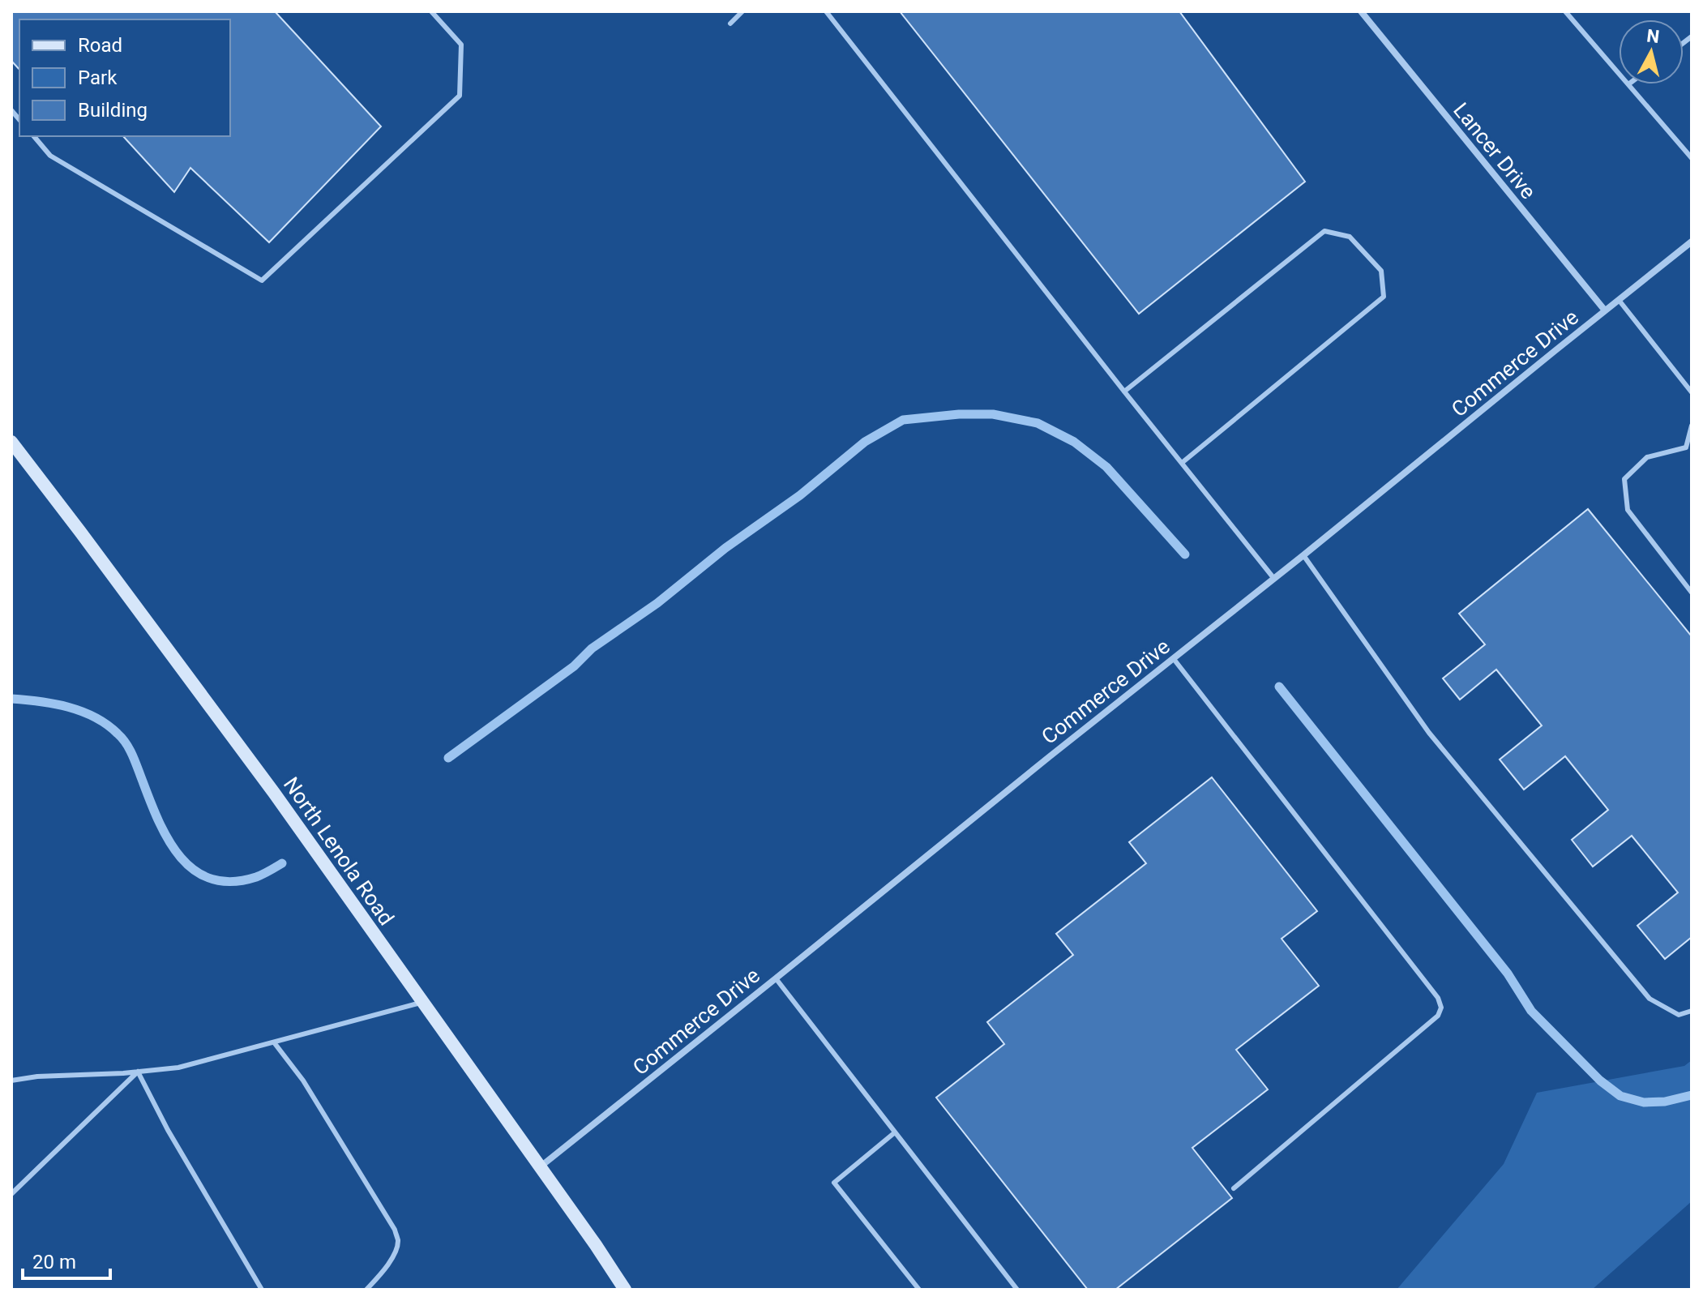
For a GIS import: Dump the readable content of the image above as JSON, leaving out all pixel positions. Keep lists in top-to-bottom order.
{
  "streets": {
    "main road": ["North Lenola Road"],
    "street": ["Lancer Drive", "Commerce Drive"]
  },
  "crossings": [
    ["Lancer Drive", "Commerce Drive"],
    ["Commerce Drive", "North Lenola Road"]
  ],
  "legend": ["Road", "Park", "Building"],
  "scale_bar": "20 m",
  "north": "top"
}
